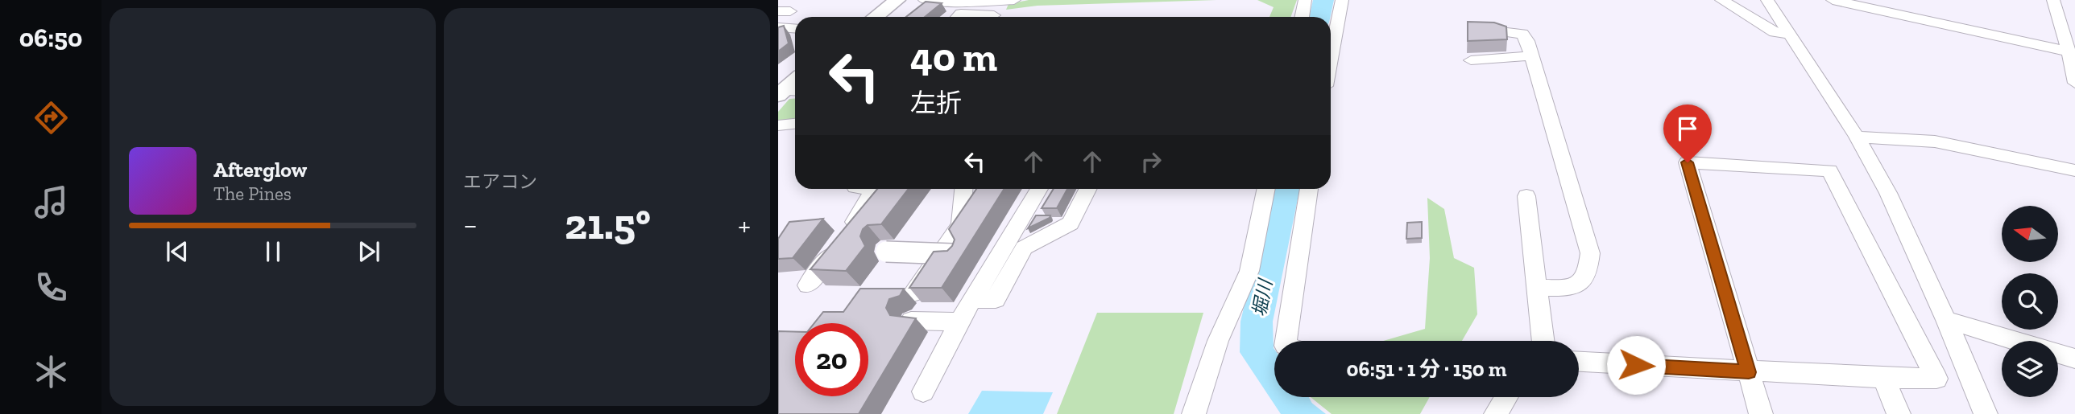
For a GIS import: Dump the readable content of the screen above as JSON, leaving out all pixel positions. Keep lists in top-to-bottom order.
{
  "water": ["堀川"],
  "north": "left",
  "page": {
    "tabs": "06:50",
    "tile": "エアコン",
    "turn": ["40 m", "左折"],
    "song": ["Afterglow", "The Pines"],
    "heat": ["−", "21.5°", "+"],
    "limit": "20",
    "trip": "06:51 · 1 分 · 150 m"
  }
}
